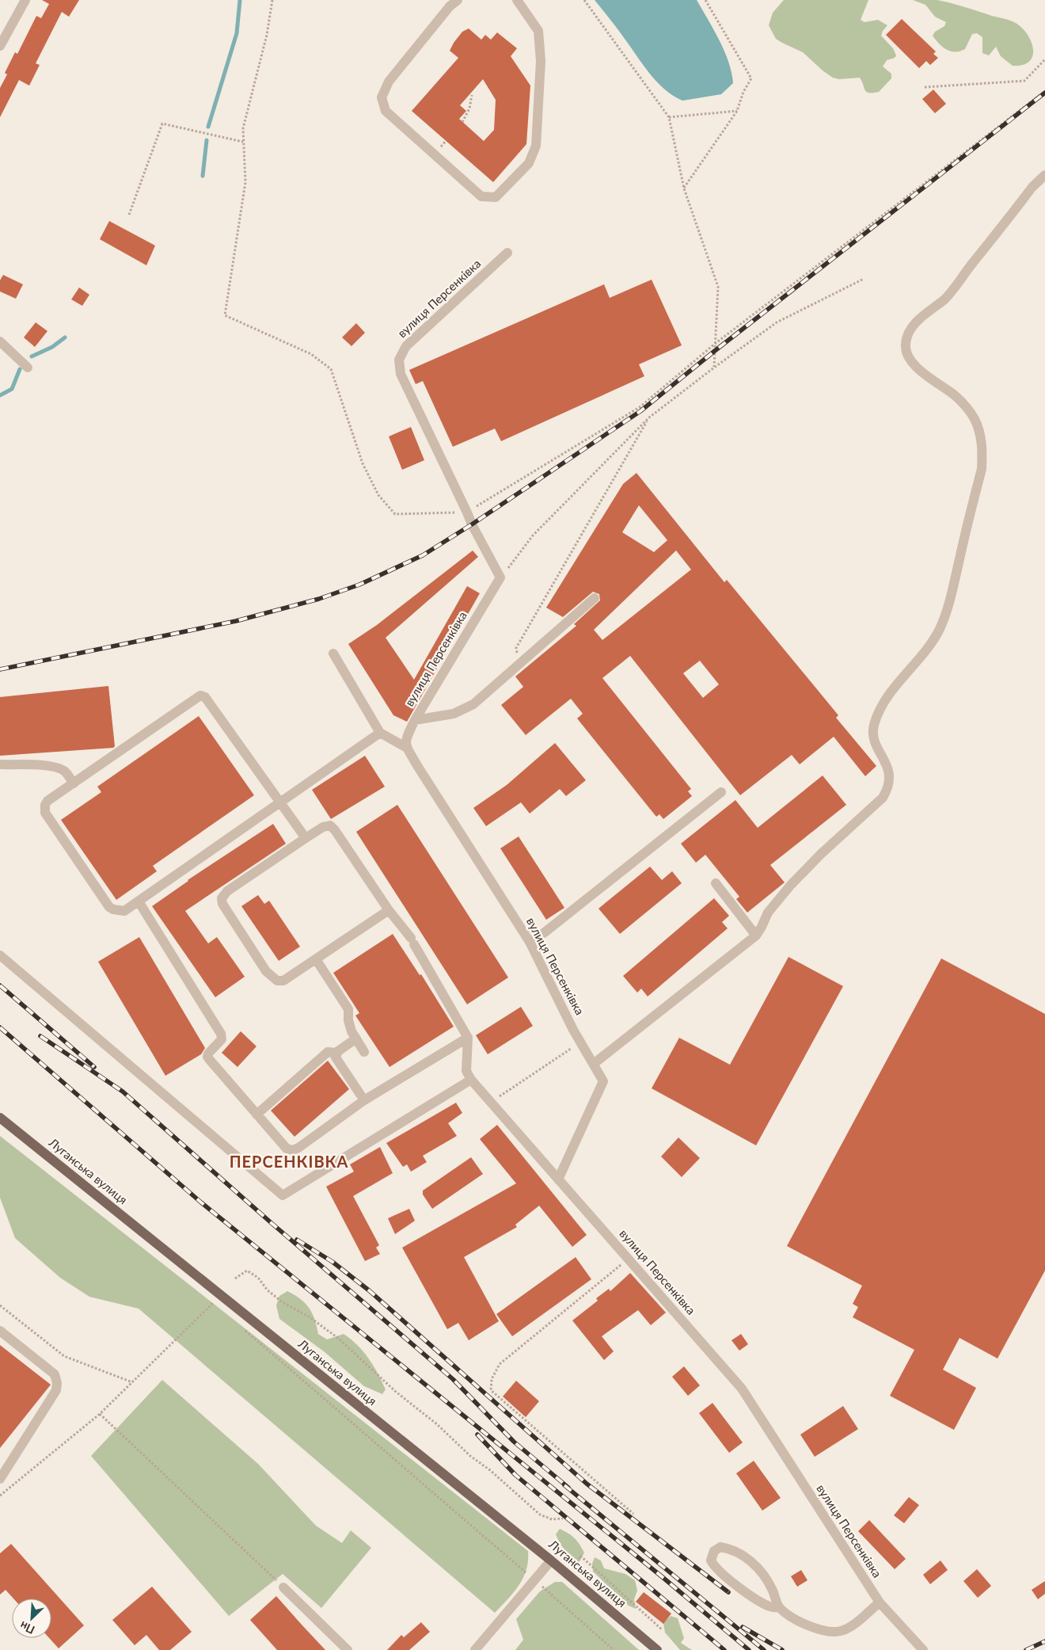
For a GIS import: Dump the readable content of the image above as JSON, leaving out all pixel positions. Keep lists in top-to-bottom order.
{
  "streets": {
    "main road": ["Луганська вулиця"],
    "street": ["вулиця Персенківка"]
  },
  "districts": ["ПЕРСЕНКІВКА"],
  "north": "bottom left"
}
